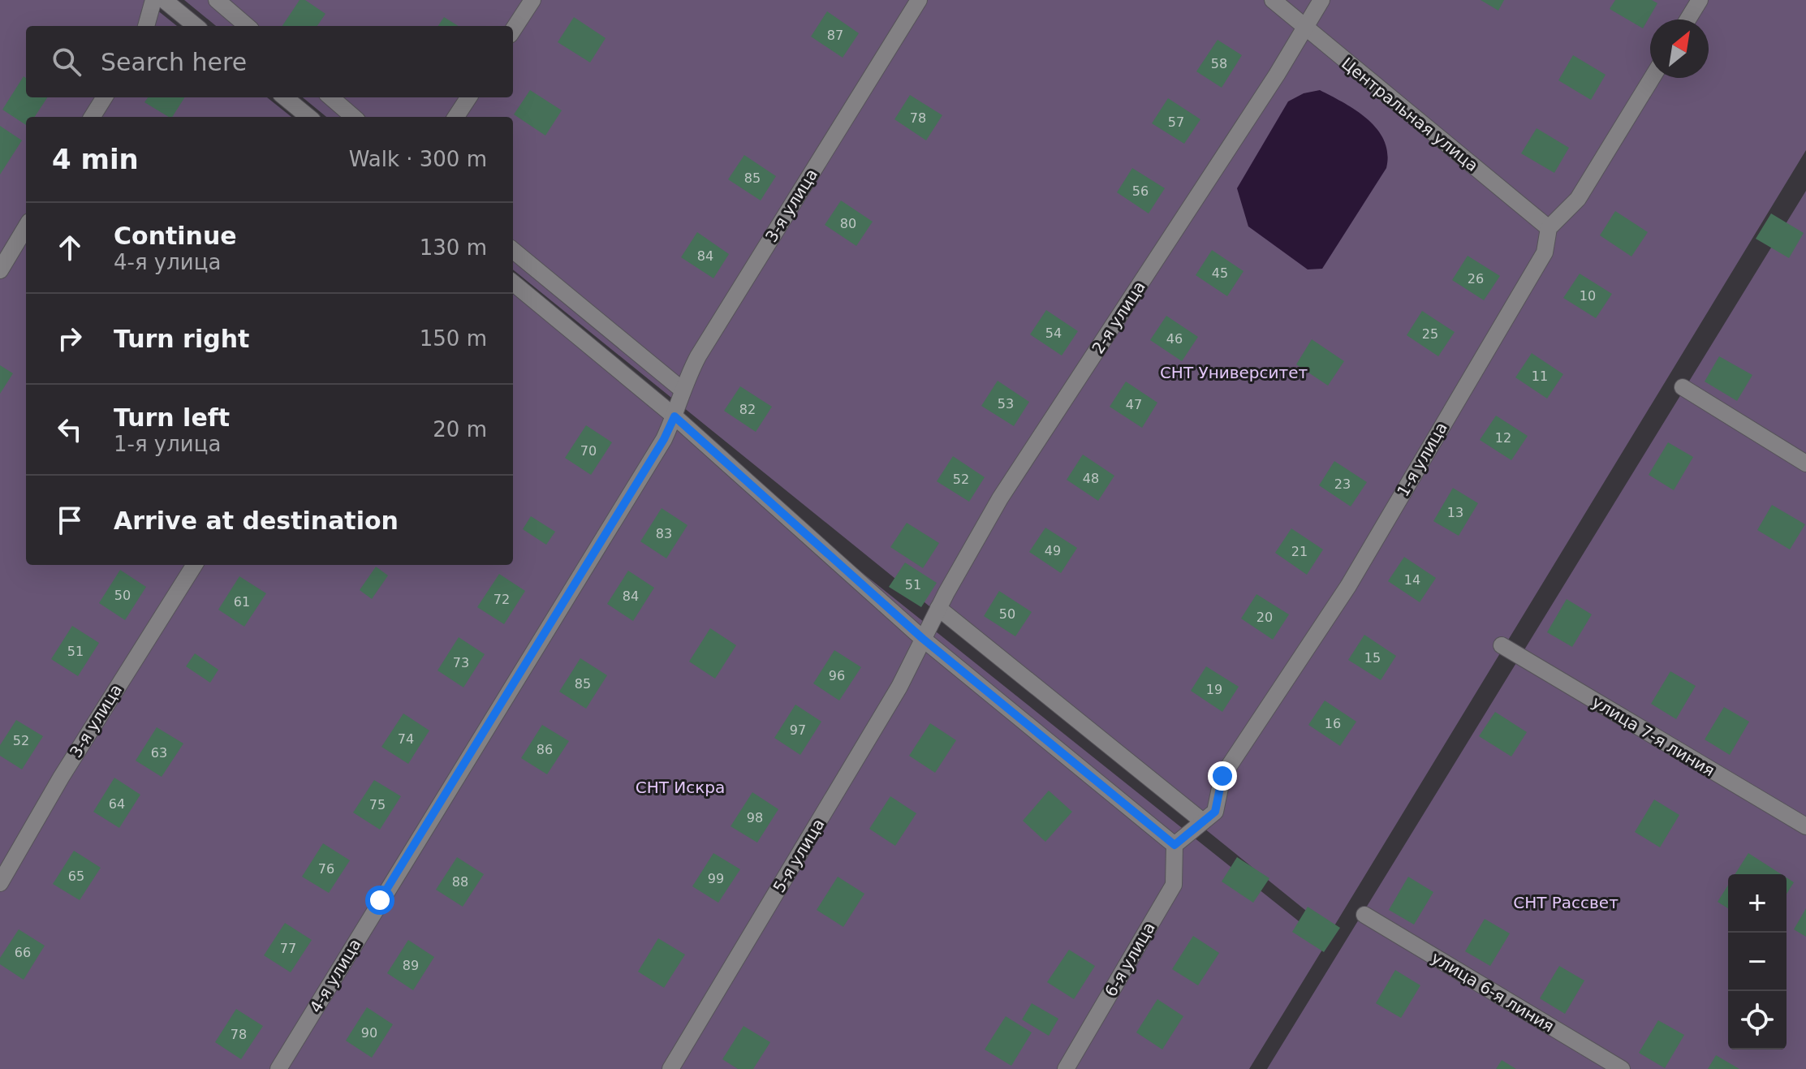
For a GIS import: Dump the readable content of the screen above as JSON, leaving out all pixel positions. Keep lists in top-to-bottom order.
{
  "streets": {
    "street": [
      "Центральная улица",
      "3-я улица",
      "2-я улица",
      "1-я улица",
      "улица 7-я линия",
      "5-я улица",
      "6-я улица",
      "4-я улица",
      "улица 6-я линия"
    ]
  },
  "crossings": [
    ["Центральная улица", "2-я улица"],
    ["Центральная улица", "1-я улица"],
    ["3-я улица", "4-я улица"],
    ["2-я улица", "5-я улица"],
    ["1-я улица", "6-я улица"]
  ],
  "parks": ["СНТ Университет", "СНТ Искра", "СНТ Рассвет"],
  "house_numbers": [
    "87",
    "58",
    "78",
    "57",
    "85",
    "56",
    "80",
    "84",
    "45",
    "26",
    "10",
    "54",
    "25",
    "46",
    "11",
    "53",
    "47",
    "82",
    "12",
    "70",
    "48",
    "52",
    "23",
    "13",
    "83",
    "49",
    "21",
    "14",
    "51",
    "50",
    "84",
    "72",
    "61",
    "50",
    "20",
    "51",
    "15",
    "73",
    "96",
    "85",
    "19",
    "16",
    "97",
    "74",
    "52",
    "86",
    "63",
    "64",
    "75",
    "98",
    "76",
    "65",
    "99",
    "88",
    "77",
    "66",
    "89",
    "90",
    "78"
  ],
  "north": "top right",
  "page": {
    "search": "Search here",
    "heading": ["4 min", "Walk · 300 m"],
    "list": [
      ["Continue", "4-я улица", "130 m"],
      ["Turn right", "150 m"],
      ["Turn left", "1-я улица", "20 m"],
      "Arrive at destination"
    ],
    "map_buttons": ["+", "−"]
  }
}
